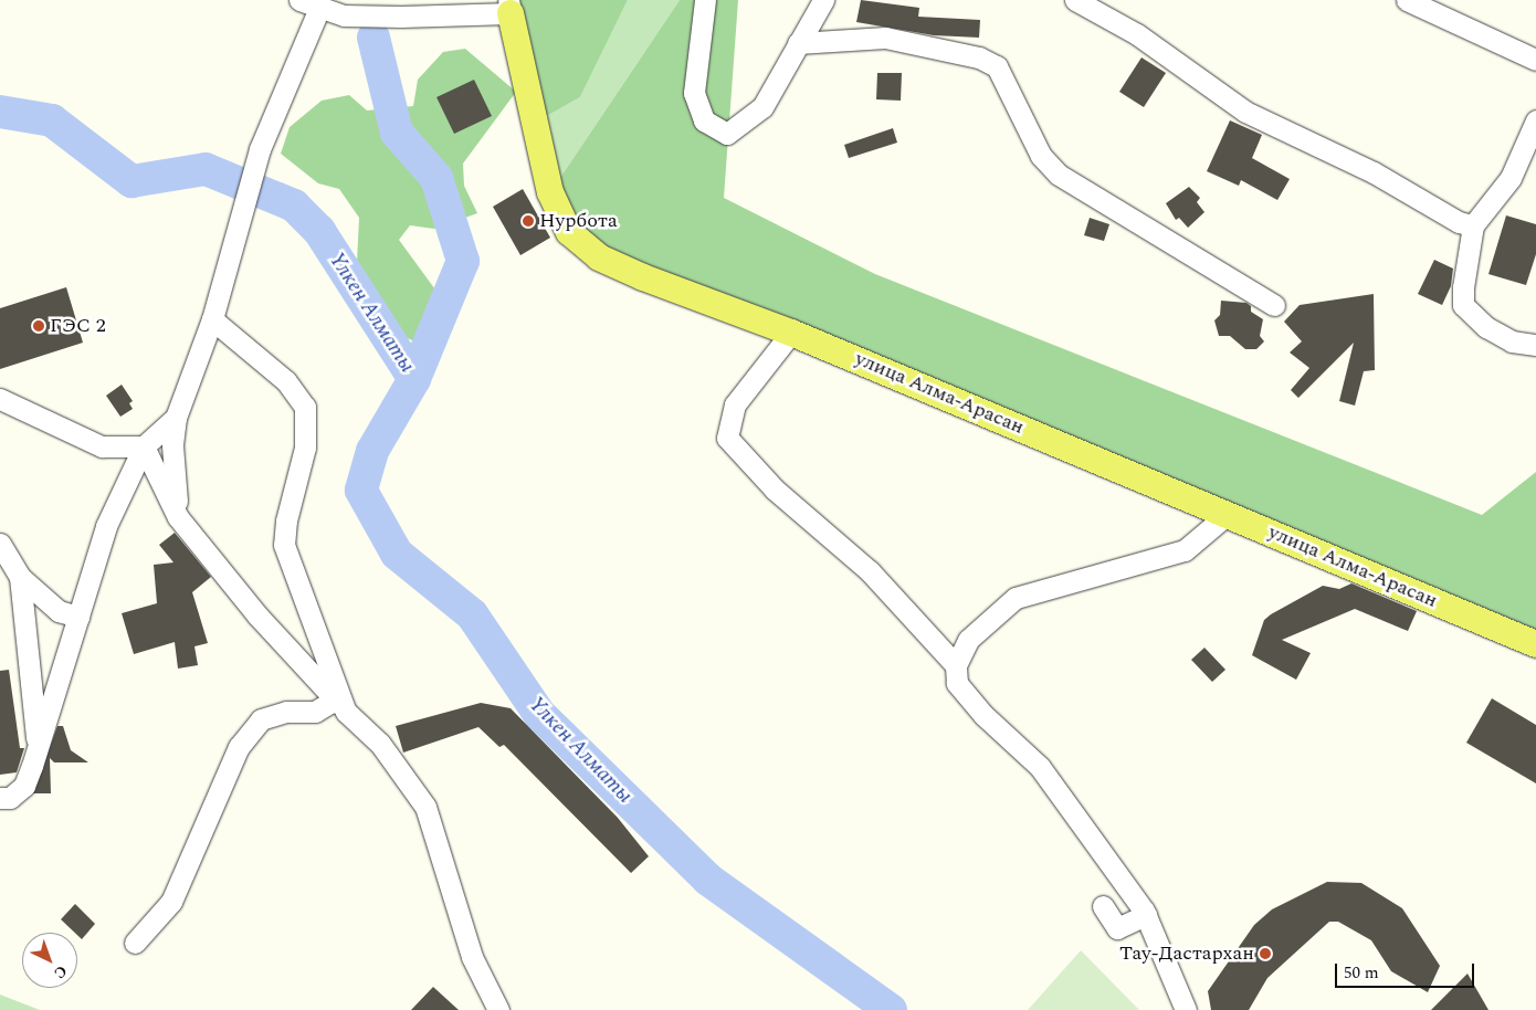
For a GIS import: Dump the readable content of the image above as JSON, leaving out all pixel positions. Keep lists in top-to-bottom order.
{
  "streets": {
    "main road": ["улица Алма-Арасан"]
  },
  "water": ["Үлкен Алматы"],
  "places": ["Нурбота", "ГЭС 2", "Тау-Дастархан"],
  "scale_bar": "50 m",
  "north": "bottom right"
}
